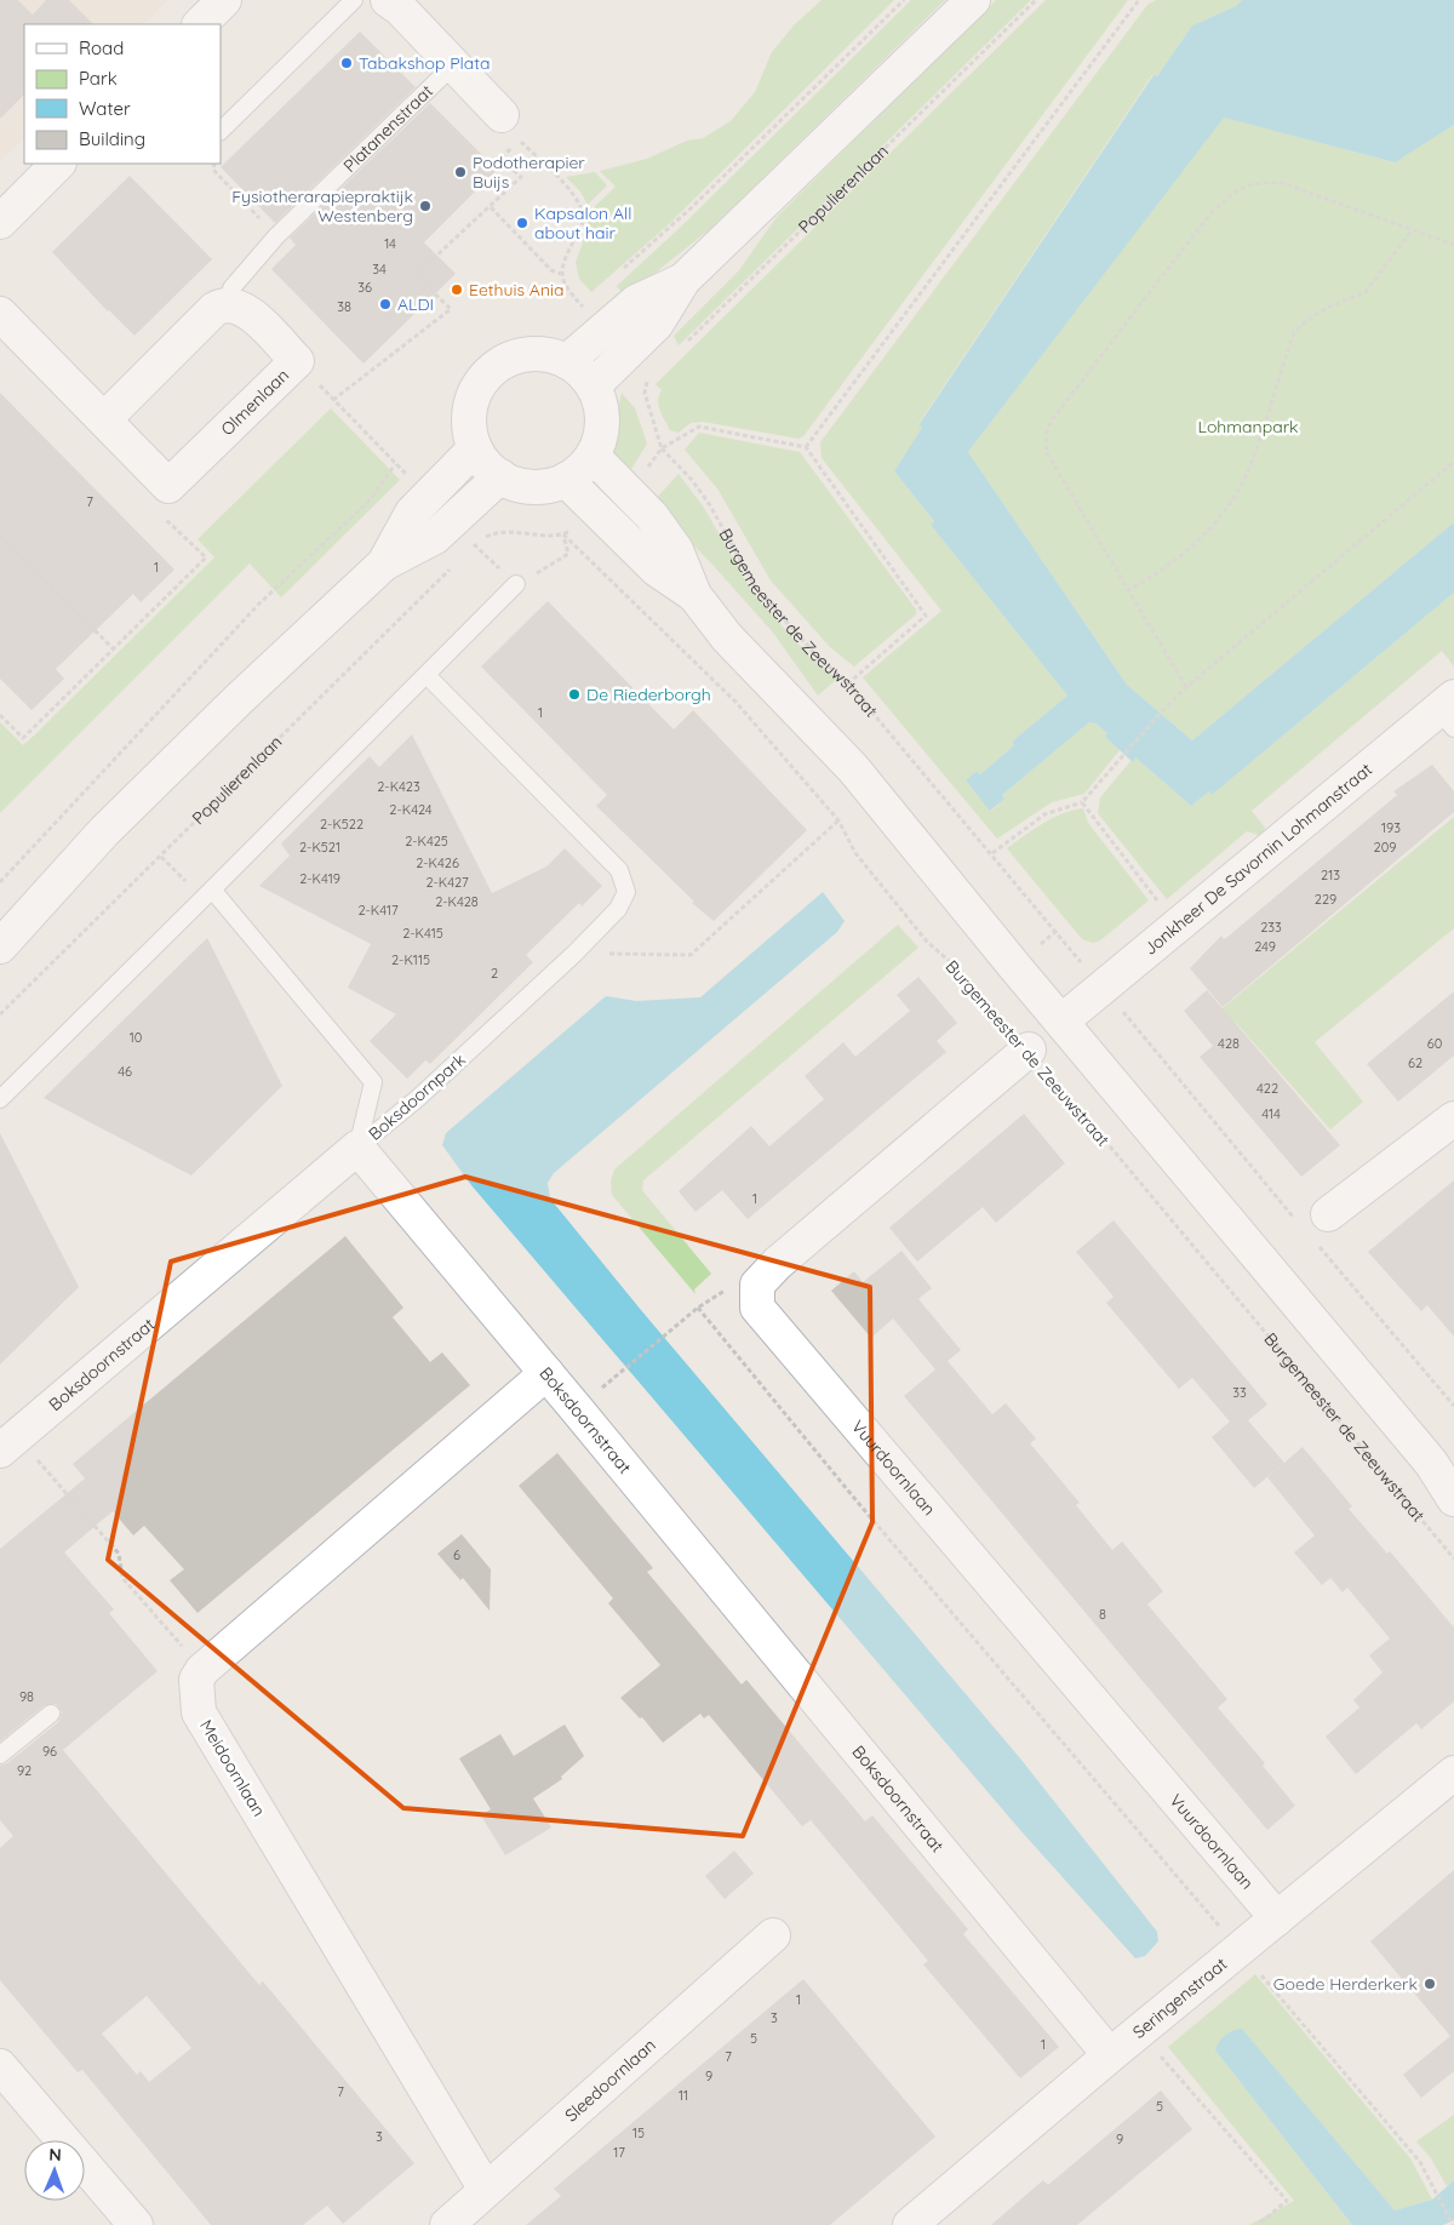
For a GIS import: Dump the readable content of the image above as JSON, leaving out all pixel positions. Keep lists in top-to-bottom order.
{
  "streets": {
    "street": [
      "Olmenlaan",
      "Jonkheer De Savornin Lohmanstraat",
      "Boksdoornstraat",
      "Vuurdoornlaan",
      "Meidoornlaan",
      "Seringenstraat",
      "Sleedoornlaan"
    ],
    "lane": ["Platanenstraat", "Boksdoornpark"],
    "path": ["Populierenlaan", "Burgemeester de Zeeuwstraat"]
  },
  "crossings": [
    ["Platanenstraat", "Olmenlaan"],
    ["Burgemeester de Zeeuwstraat", "Jonkheer De Savornin Lohmanstraat"],
    ["Burgemeester de Zeeuwstraat", "Vuurdoornlaan"],
    ["Boksdoornpark", "Boksdoornstraat"],
    ["Boksdoornstraat", "Seringenstraat"],
    ["Vuurdoornlaan", "Seringenstraat"],
    ["Meidoornlaan", "Sleedoornlaan"]
  ],
  "parks": ["Lohmanpark"],
  "places": [
    "Tabakshop Plata",
    "Podotherapier Buijs",
    "Fysiotherarapiepraktijk Westenberg",
    "Kapsalon All about hair",
    "Eethuis Ania",
    "ALDI",
    "De Riederborgh",
    "Goede Herderkerk"
  ],
  "house_numbers": [
    "14",
    "34",
    "36",
    "38",
    "7",
    "1",
    "1",
    "2-K423",
    "2-K424",
    "2-K522",
    "193",
    "2-K425",
    "2-K521",
    "209",
    "2-K426",
    "213",
    "2-K419",
    "2-K427",
    "229",
    "2-K428",
    "2-K417",
    "233",
    "2-K415",
    "249",
    "2-K115",
    "2",
    "10",
    "428",
    "60",
    "62",
    "46",
    "422",
    "414",
    "1",
    "33",
    "6",
    "8",
    "98",
    "96",
    "92",
    "1",
    "3",
    "5",
    "1",
    "7",
    "9",
    "7",
    "11",
    "5",
    "15",
    "3",
    "9",
    "17"
  ],
  "legend": [
    "Road",
    "Park",
    "Water",
    "Building"
  ],
  "north": "top"
}
